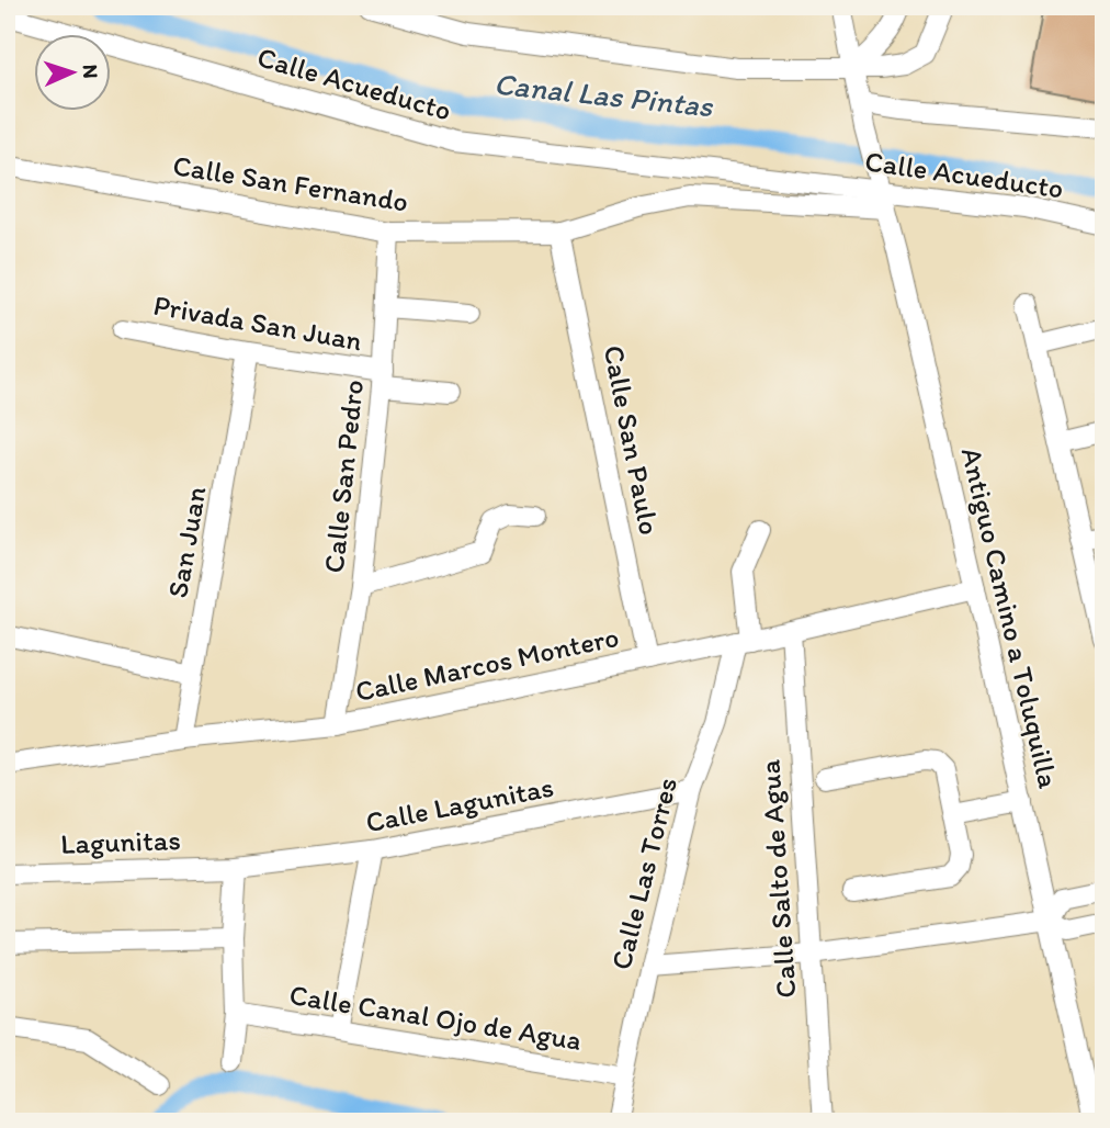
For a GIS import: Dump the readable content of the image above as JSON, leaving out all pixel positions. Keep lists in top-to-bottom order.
{
  "streets": {
    "street": [
      "Calle Acueducto",
      "Calle San Fernando",
      "Privada San Juan",
      "Calle San Paulo",
      "Calle San Pedro",
      "San Juan",
      "Antiguo Camino a Toluquilla",
      "Calle Marcos Montero",
      "Calle Lagunitas",
      "Lagunitas",
      "Calle Las Torres",
      "Calle Salto de Agua",
      "Calle Canal Ojo de Agua"
    ]
  },
  "crossings": [
    ["Calle Acueducto", "Calle San Fernando"],
    ["Calle Acueducto", "Antiguo Camino a Toluquilla"],
    ["Calle San Fernando", "Calle San Paulo"],
    ["Calle San Fernando", "Calle San Pedro"],
    ["Calle San Fernando", "Antiguo Camino a Toluquilla"],
    ["Privada San Juan", "Calle San Pedro"],
    ["Privada San Juan", "San Juan"],
    ["Calle San Paulo", "Calle Marcos Montero"],
    ["Calle San Pedro", "Calle Marcos Montero"],
    ["San Juan", "Calle Marcos Montero"],
    ["Antiguo Camino a Toluquilla", "Calle Marcos Montero"],
    ["Calle Marcos Montero", "Calle Las Torres"],
    ["Calle Marcos Montero", "Calle Salto de Agua"],
    ["Calle Lagunitas", "Lagunitas"],
    ["Calle Lagunitas", "Calle Las Torres"],
    ["Calle Las Torres", "Calle Canal Ojo de Agua"]
  ],
  "water": ["Canal Las Pintas"],
  "north": "right"
}
